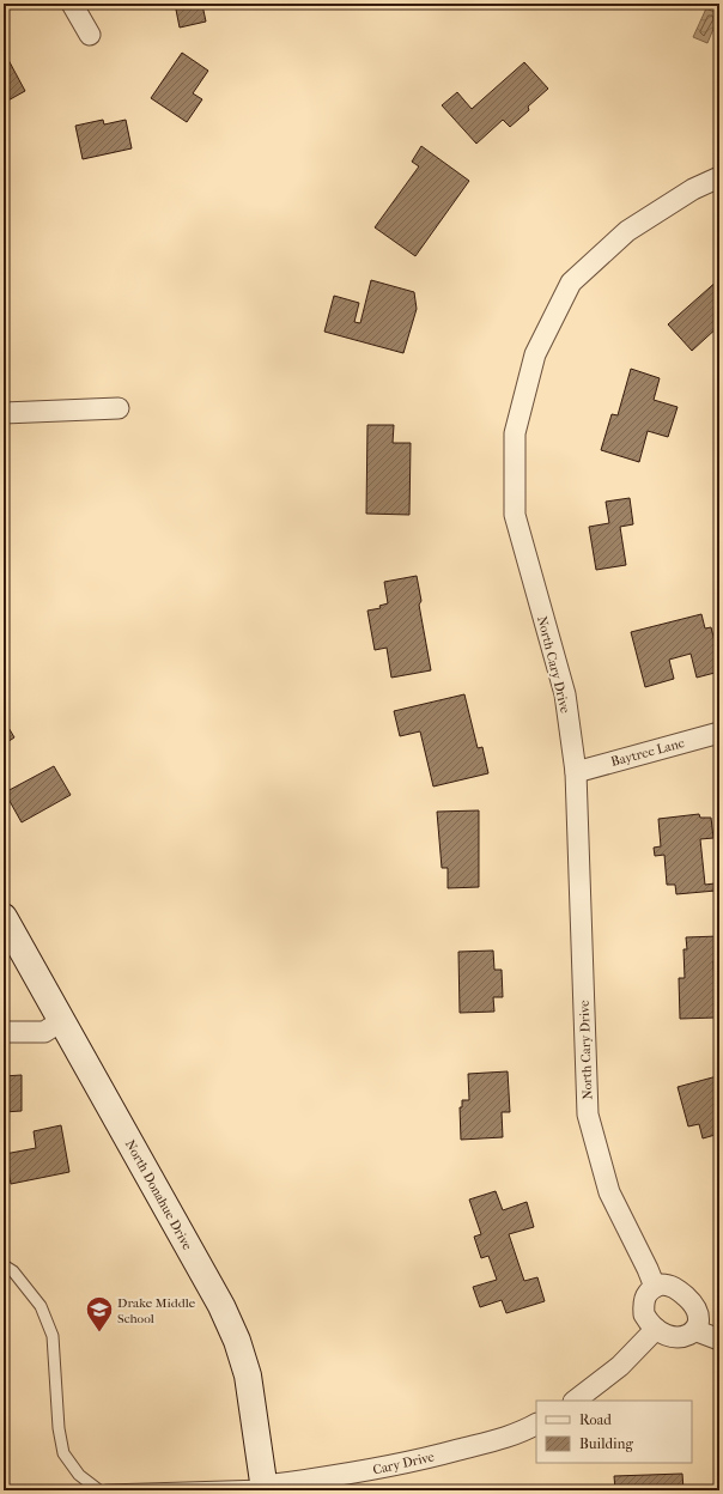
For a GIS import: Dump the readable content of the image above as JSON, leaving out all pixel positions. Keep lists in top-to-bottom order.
{
  "streets": {
    "street": [
      "North Cary Drive",
      "Baytree Lane",
      "North Donahue Drive",
      "Cary Drive"
    ]
  },
  "crossings": [
    ["North Cary Drive", "Baytree Lane"],
    ["North Donahue Drive", "Cary Drive"]
  ],
  "places": {
    "school or university": ["Drake Middle School"]
  },
  "legend": ["Road", "Building"]
}
